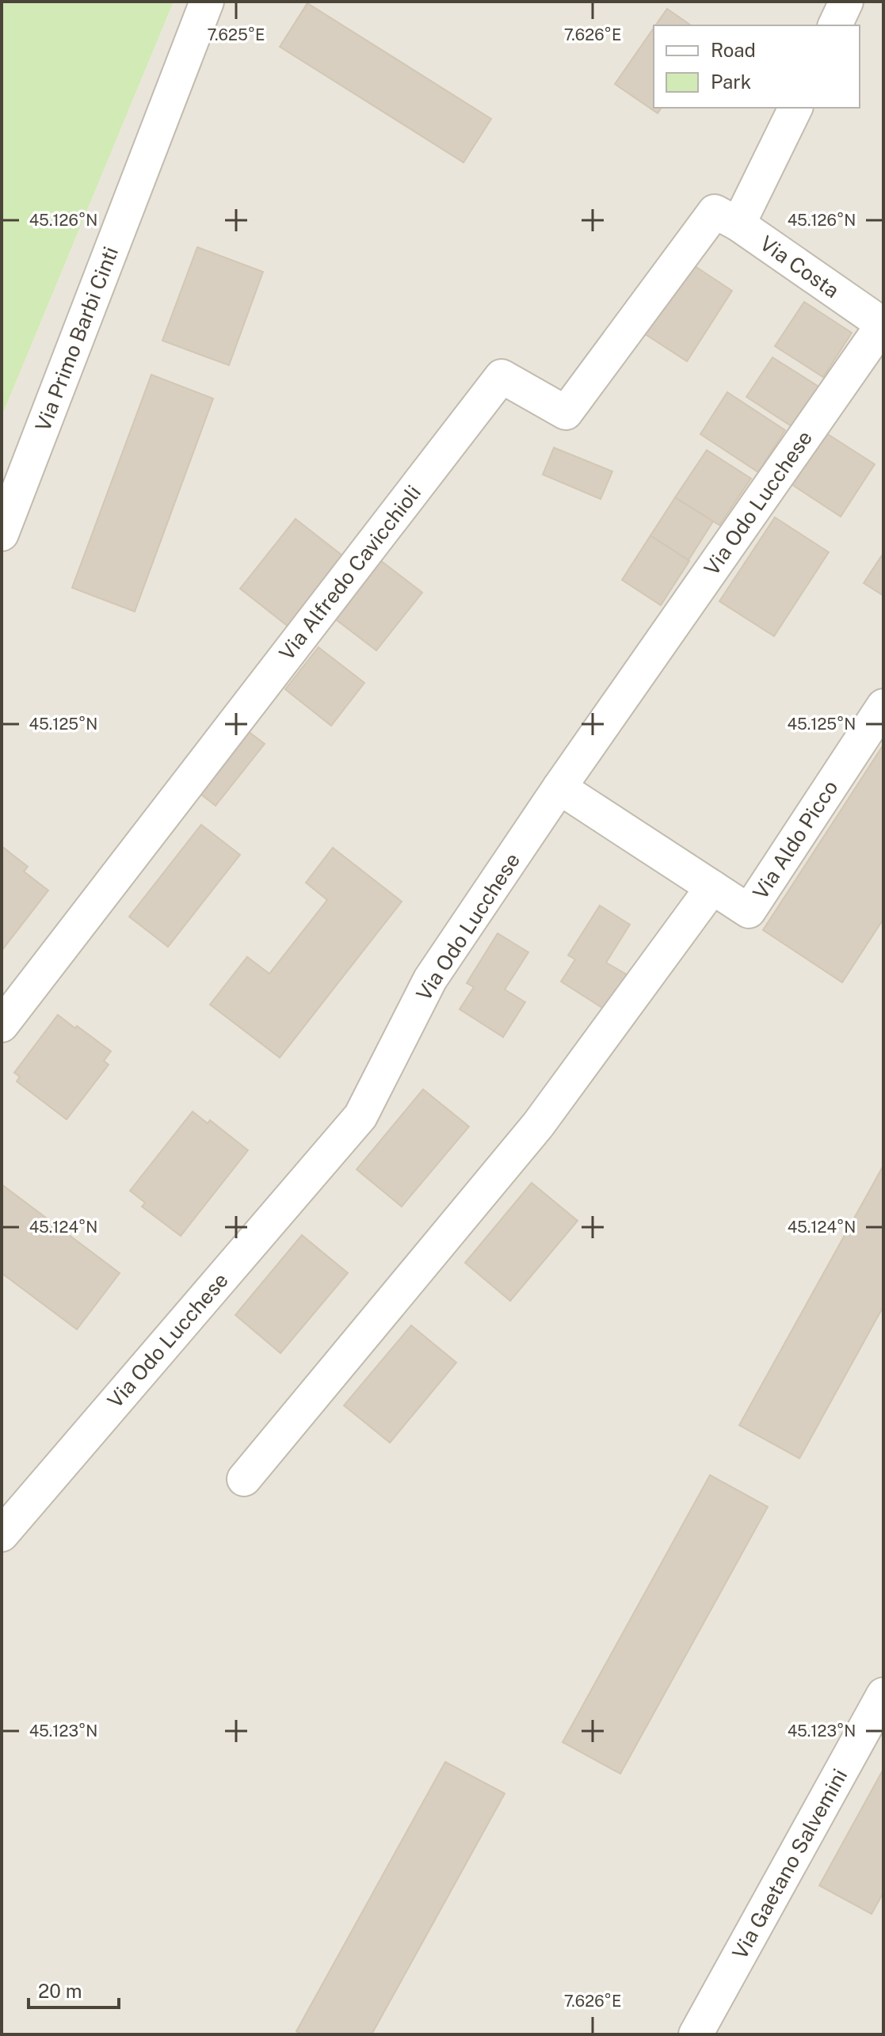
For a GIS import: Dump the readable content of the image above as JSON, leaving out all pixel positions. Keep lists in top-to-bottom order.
{
  "streets": {
    "street": [
      "Via Costa",
      "Via Primo Barbi Cinti",
      "Via Odo Lucchese",
      "Via Alfredo Cavicchioli",
      "Via Aldo Picco",
      "Via Gaetano Salvemini"
    ]
  },
  "crossings": [
    ["Via Costa", "Via Odo Lucchese"],
    ["Via Costa", "Via Alfredo Cavicchioli"],
    ["Via Odo Lucchese", "Via Aldo Picco"]
  ],
  "legend": ["Road", "Park"],
  "scale_bar": "20 m",
  "coordinates": [
    "7.625°E",
    "7.626°E",
    "45.126°N",
    "45.125°N",
    "45.124°N",
    "45.123°N"
  ]
}
